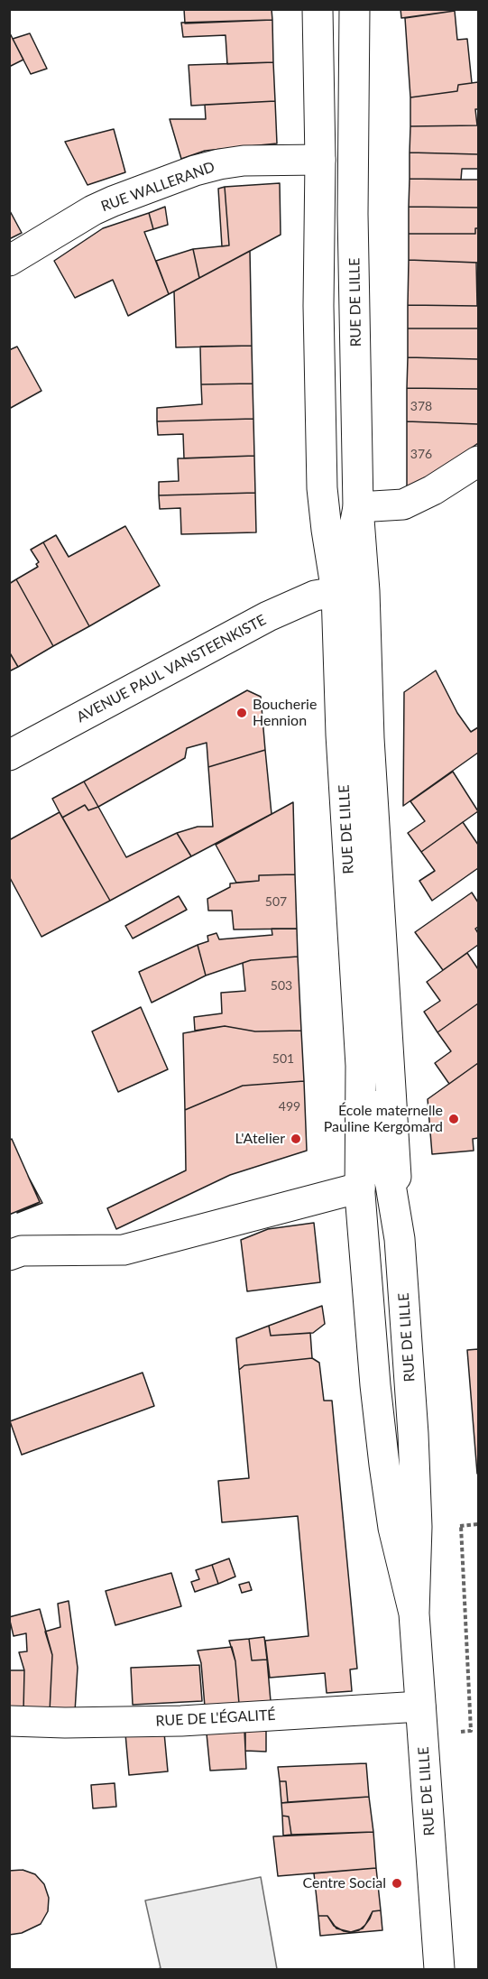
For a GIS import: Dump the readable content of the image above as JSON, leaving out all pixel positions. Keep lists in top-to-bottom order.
{
  "streets": {
    "main road": [
      "RUE WALLERAND",
      "RUE DE LILLE",
      "AVENUE PAUL VANSTEENKISTE",
      "RUE DE L'ÉGALITÉ"
    ]
  },
  "crossings": [
    ["RUE WALLERAND", "RUE DE LILLE"],
    ["RUE DE LILLE", "AVENUE PAUL VANSTEENKISTE"],
    ["RUE DE LILLE", "RUE DE L'ÉGALITÉ"]
  ],
  "places": [
    "Boucherie Hennion",
    "École maternelle Pauline Kergomard",
    "L'Atelier",
    "Centre Social"
  ],
  "house_numbers": [
    "378",
    "376",
    "507",
    "503",
    "501",
    "499"
  ]
}
